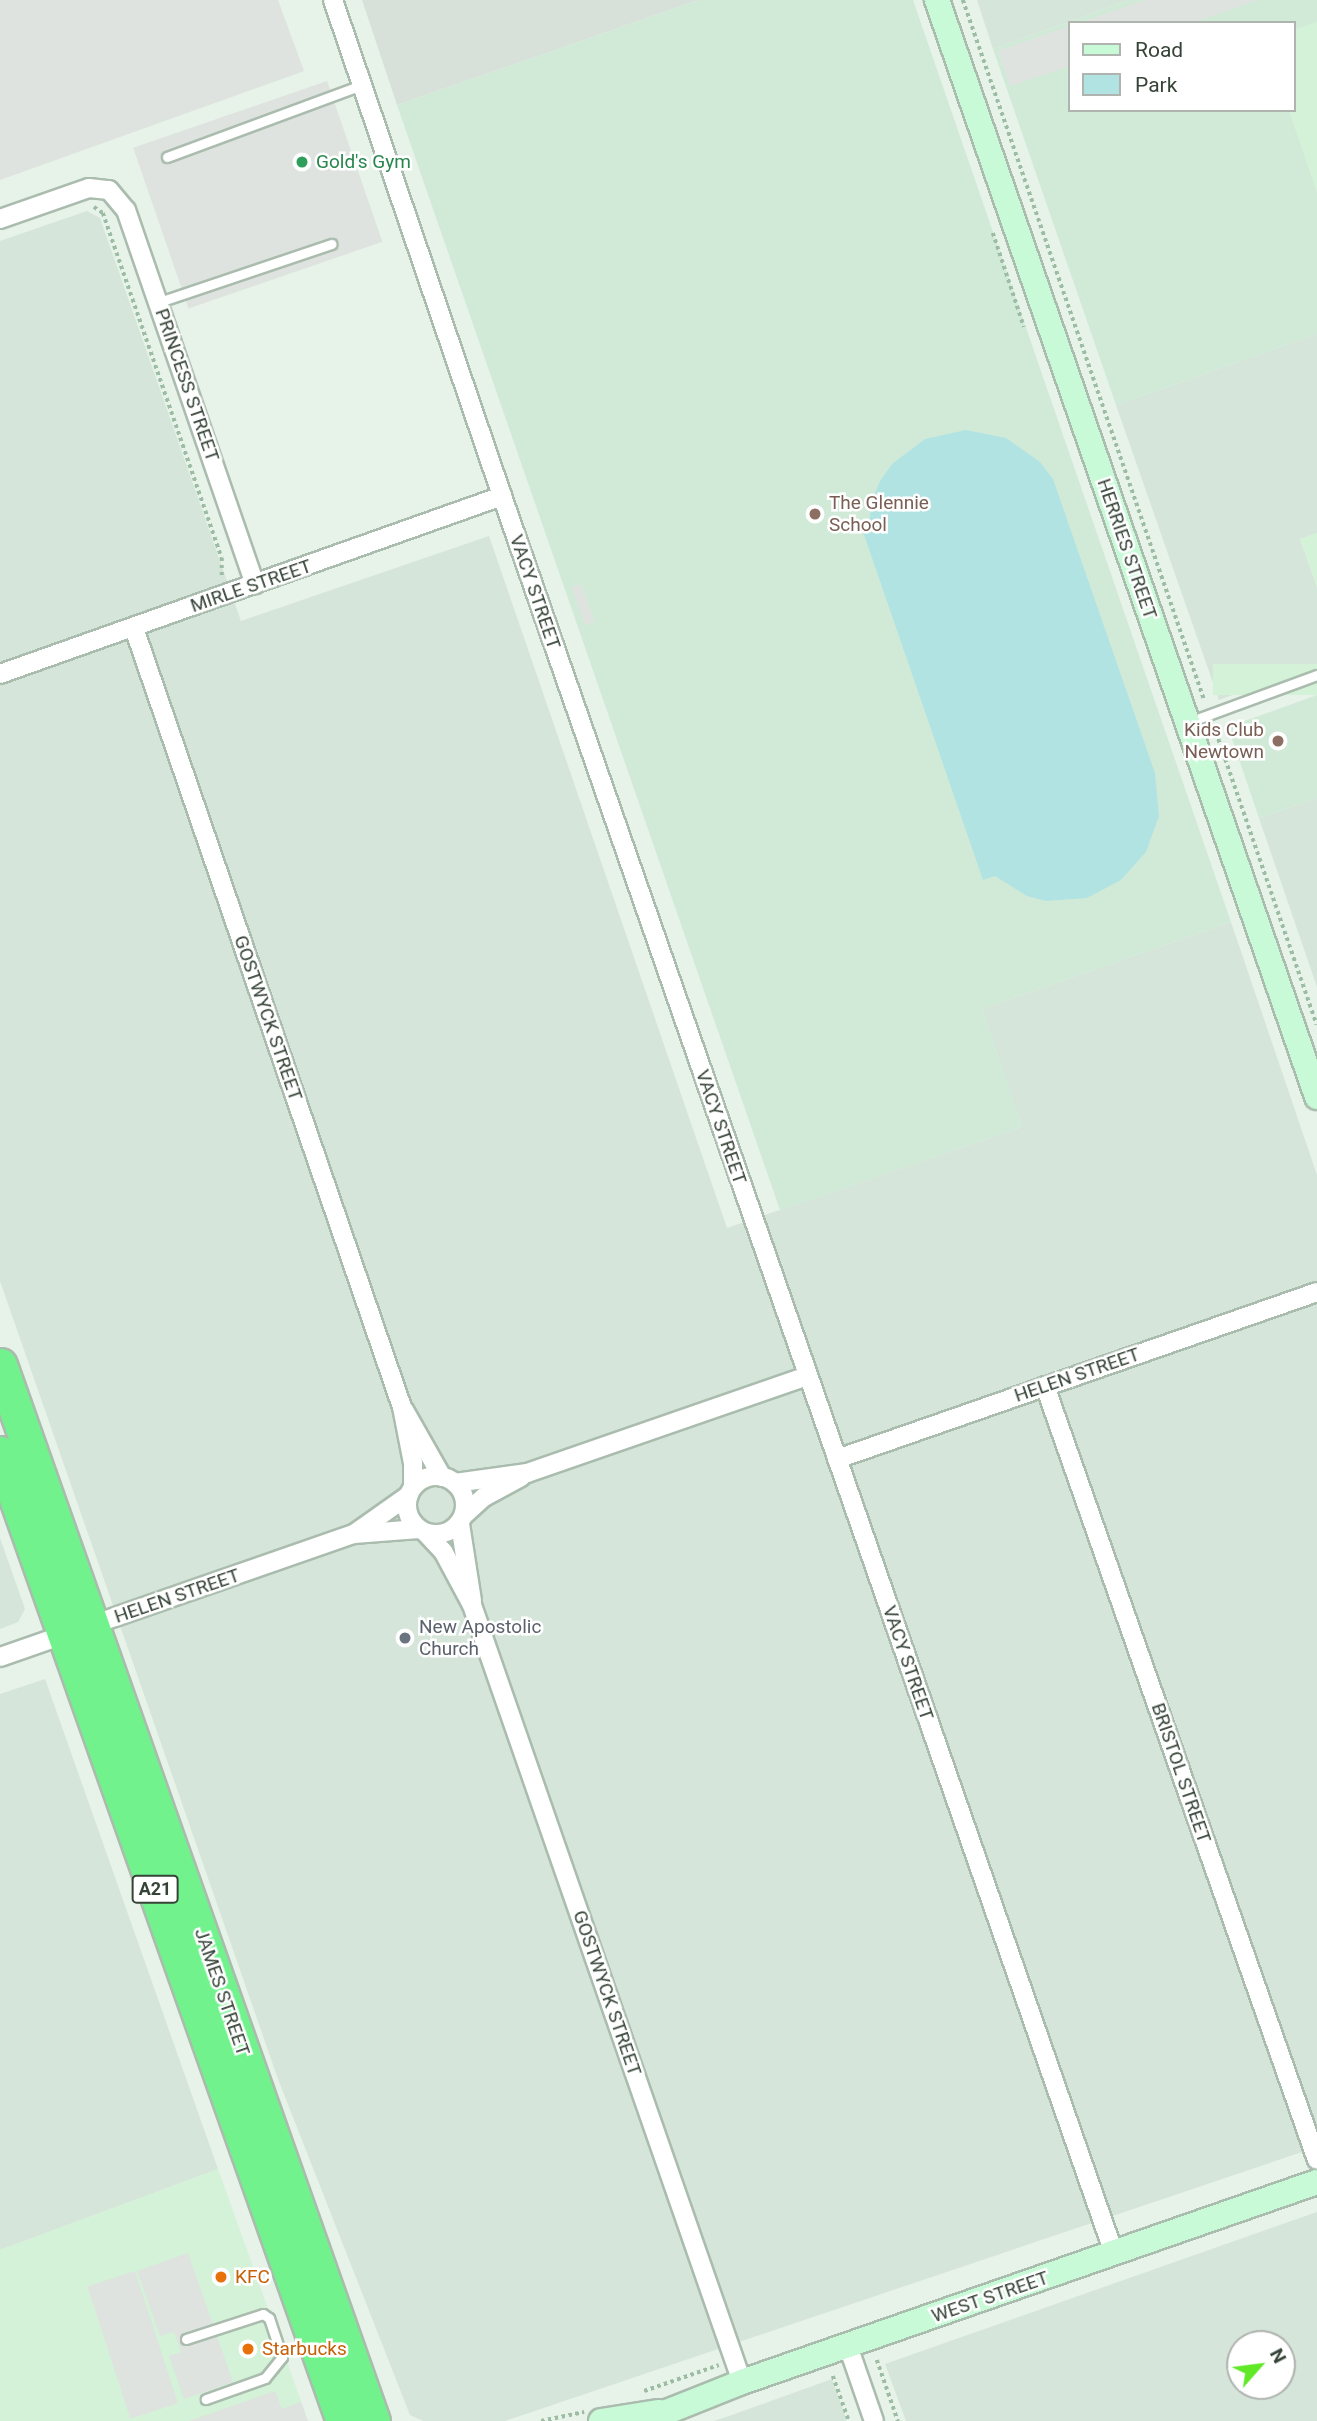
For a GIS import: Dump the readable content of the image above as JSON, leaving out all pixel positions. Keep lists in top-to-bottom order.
{
  "streets": {
    "highway": ["A21", "JAMES STREET"],
    "street": [
      "PRINCESS STREET",
      "HERRIES STREET",
      "MIRLE STREET",
      "VACY STREET",
      "GOSTWYCK STREET",
      "HELEN STREET",
      "BRISTOL STREET",
      "WEST STREET"
    ]
  },
  "crossings": [
    ["PRINCESS STREET", "MIRLE STREET"],
    ["MIRLE STREET", "VACY STREET"],
    ["MIRLE STREET", "GOSTWYCK STREET"],
    ["VACY STREET", "HELEN STREET"],
    ["VACY STREET", "WEST STREET"],
    ["GOSTWYCK STREET", "HELEN STREET"],
    ["GOSTWYCK STREET", "WEST STREET"],
    ["HELEN STREET", "BRISTOL STREET"],
    ["HELEN STREET", "JAMES STREET"]
  ],
  "places": [
    "Gold's Gym",
    "The Glennie School",
    "Kids Club Newtown",
    "New Apostolic Church",
    "KFC",
    "Starbucks"
  ],
  "legend": ["Road", "Park"],
  "north": "top right"
}
